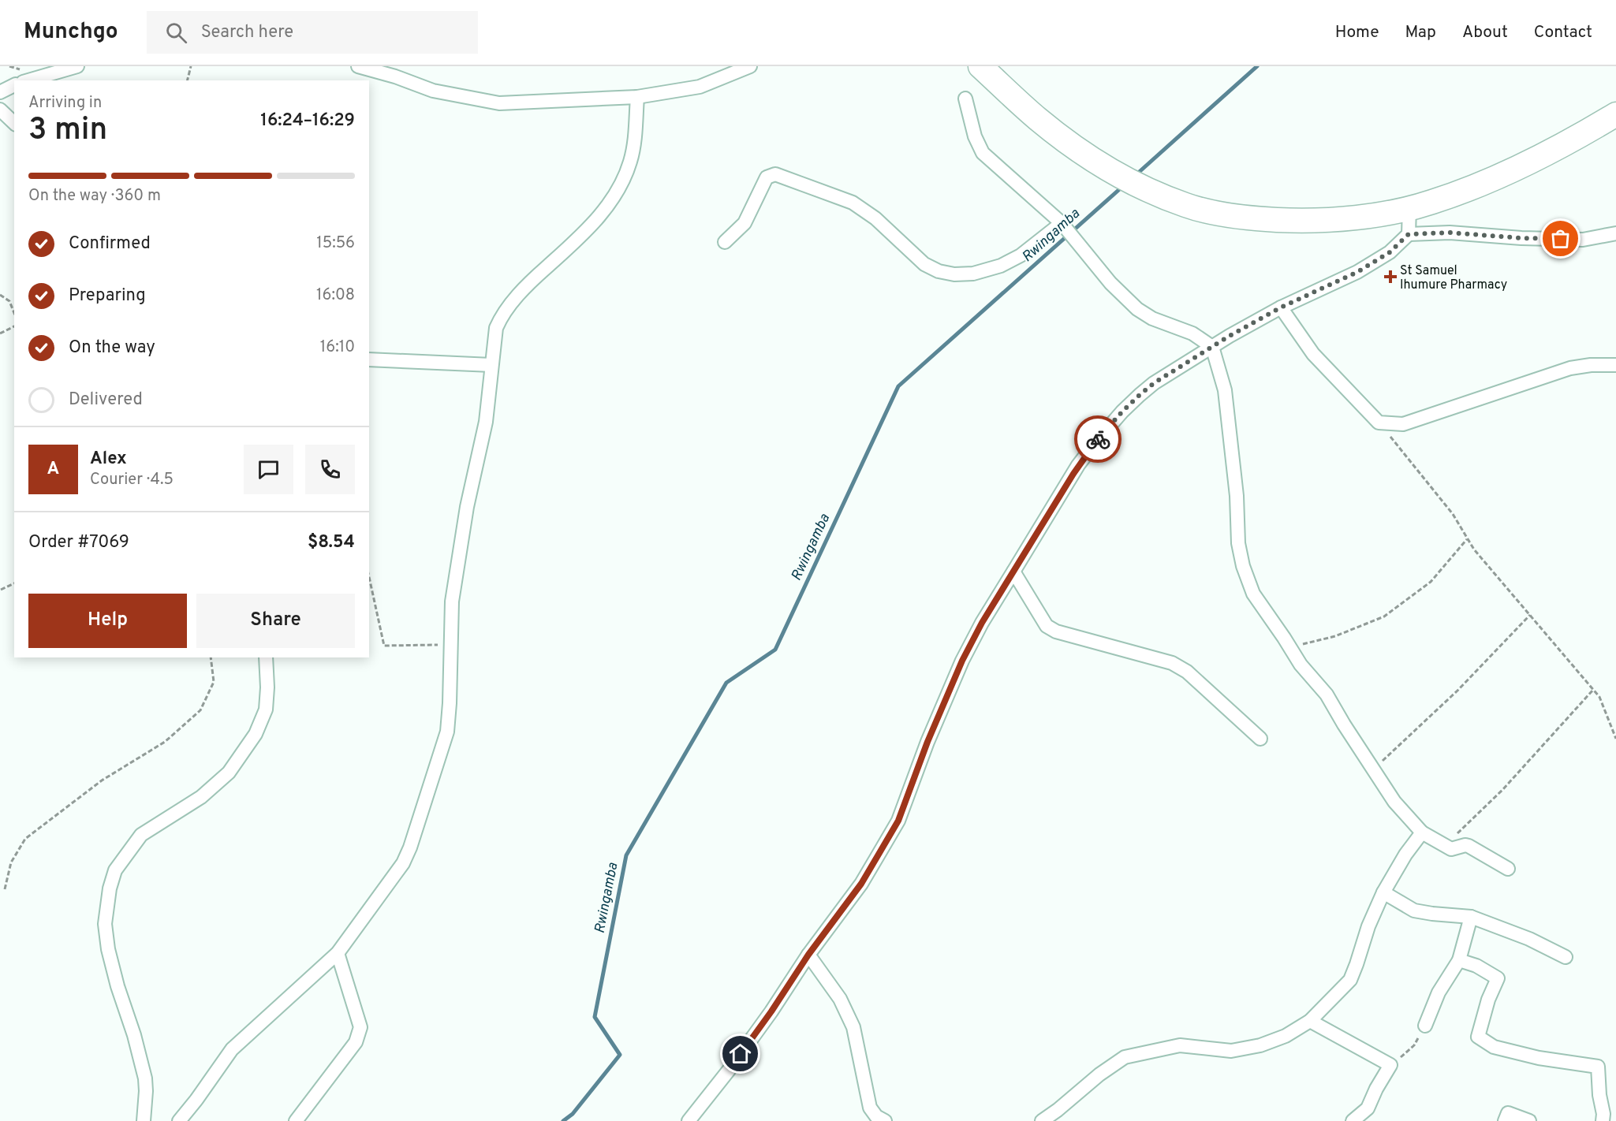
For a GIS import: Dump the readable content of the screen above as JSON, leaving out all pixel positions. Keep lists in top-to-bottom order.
{
  "water": ["Rwingamba"],
  "places": {
    "health": ["St Samuel Ihumure Pharmacy"]
  },
  "page": {
    "header": "Munchgo",
    "search": "Search here",
    "nav": [
      "Home",
      "Map",
      "About",
      "Contact"
    ],
    "heading": ["3 min", "Arriving in", "16:24–16:29"],
    "panel": [
      "Alex",
      "Courier · 4.5",
      "Order #7069",
      "$8.54"
    ],
    "bar": "On the way · 360 m",
    "list": [
      ["Confirmed", "15:56"],
      ["Preparing", "16:08"],
      ["On the way", "16:10"],
      "Delivered"
    ],
    "round": "A",
    "buttons": ["Help", "Share"]
  }
}
